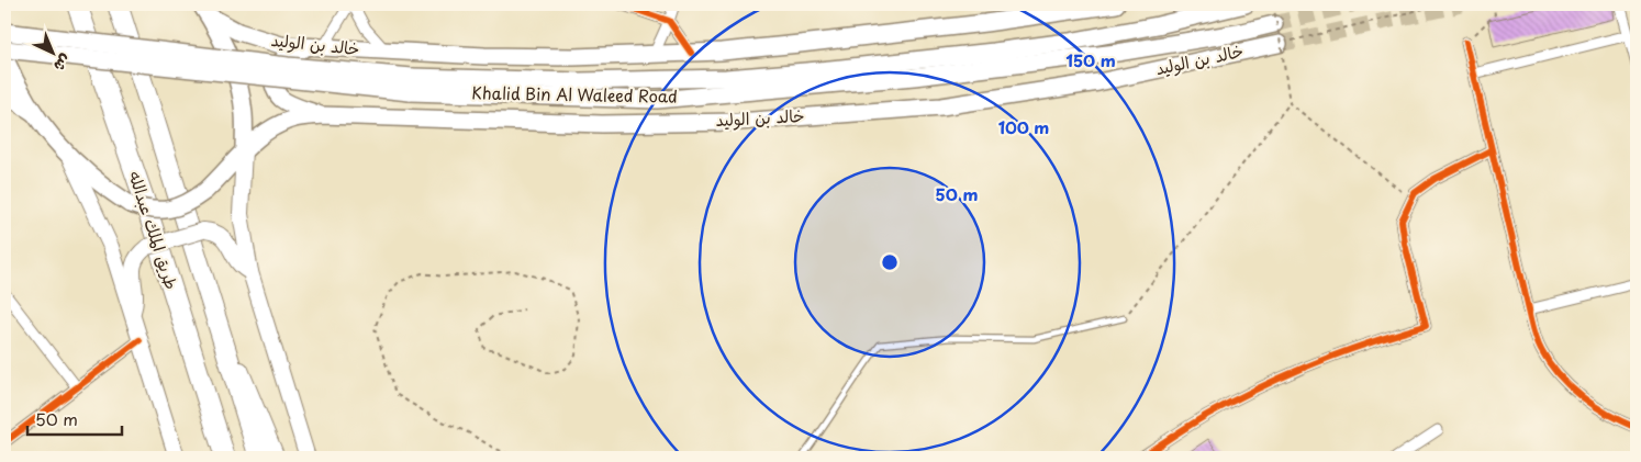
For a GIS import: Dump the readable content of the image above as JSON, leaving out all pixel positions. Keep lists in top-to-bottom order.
{
  "streets": {
    "highway": ["طريق الملك عبدالله"],
    "main road": ["خالد بن الوليد", "Khalid Bin Al Waleed Road"]
  },
  "scale_bar": "50 m",
  "north": "bottom right",
  "rings": ["150 m", "100 m", "50 m"]
}
